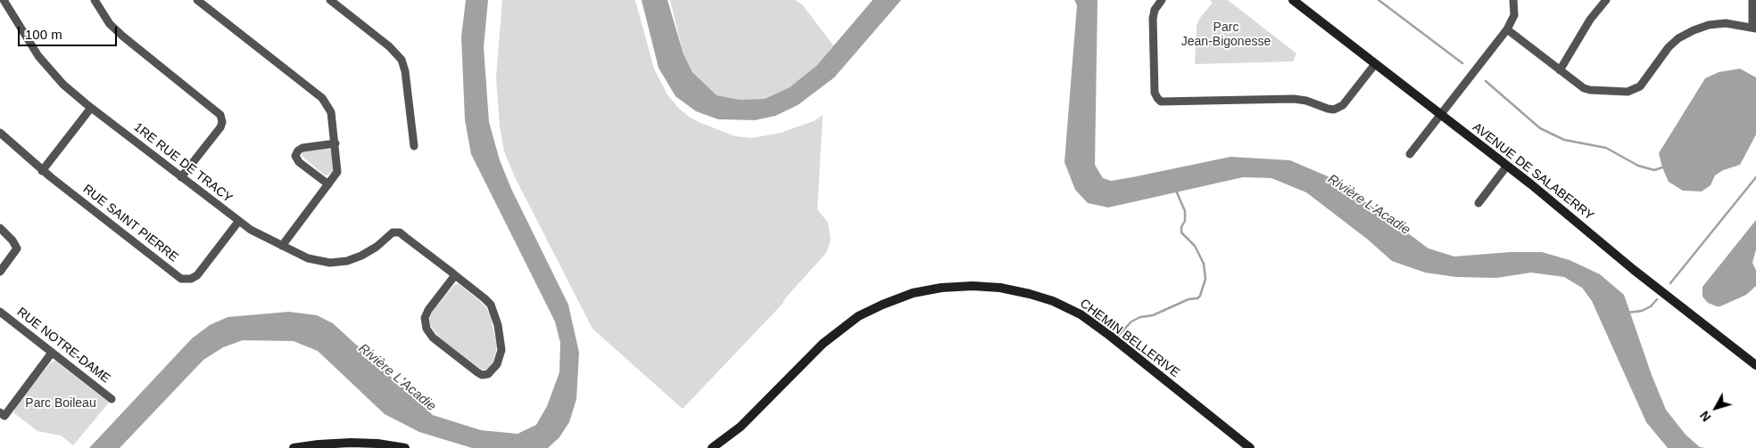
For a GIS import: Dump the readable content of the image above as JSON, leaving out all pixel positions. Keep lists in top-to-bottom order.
{
  "streets": {
    "street": [
      "1RE RUE DE TRACY",
      "AVENUE DE SALABERRY",
      "RUE SAINT PIERRE",
      "CHEMIN BELLERIVE",
      "RUE NOTRE-DAME"
    ]
  },
  "crossings": [
    ["1RE RUE DE TRACY", "RUE SAINT PIERRE"]
  ],
  "water": ["Rivière L'Acadie"],
  "parks": ["Parc Jean-Bigonesse", "Parc Boileau"],
  "scale_bar": "100 m",
  "north": "bottom left"
}
